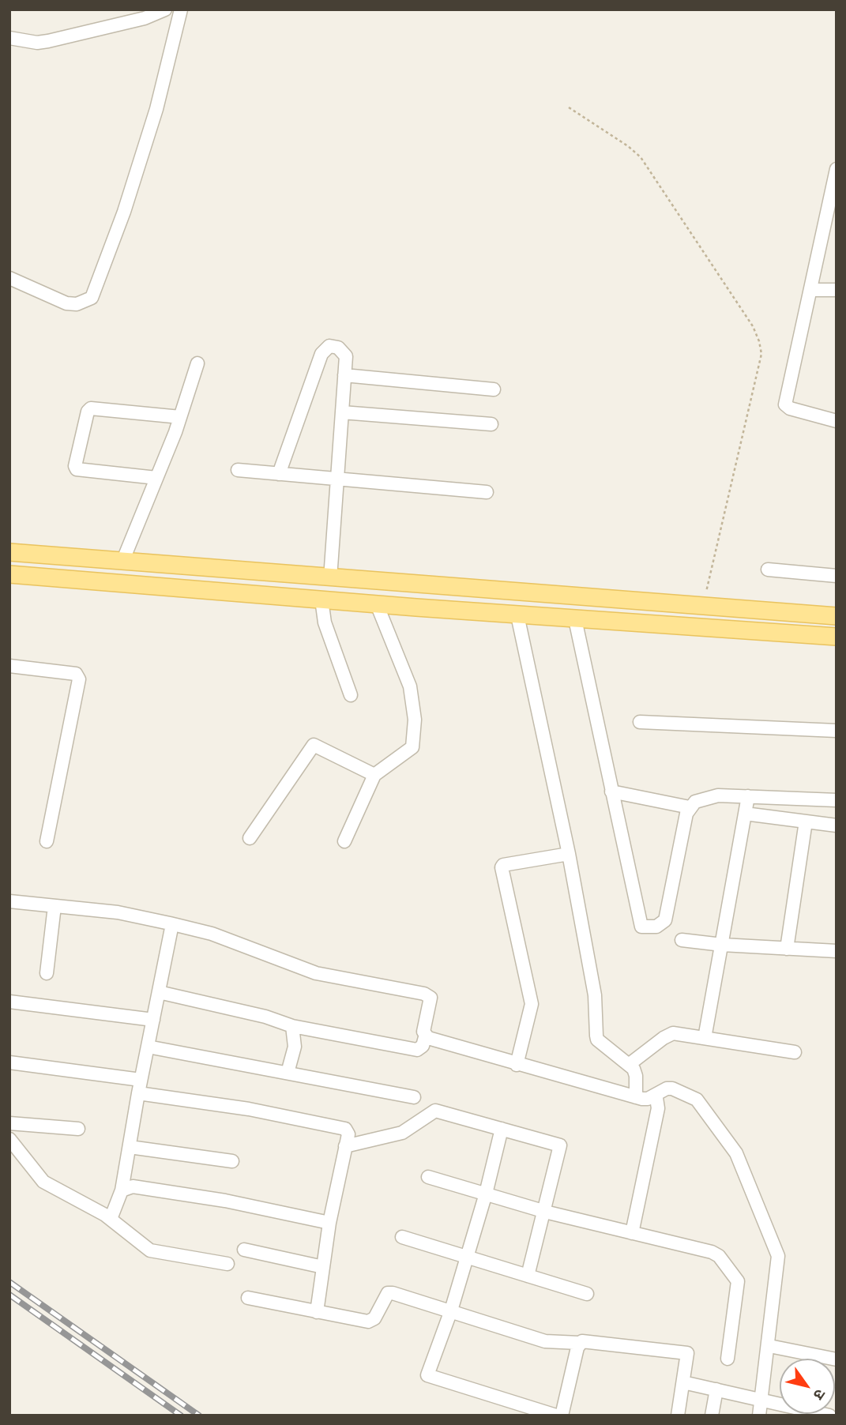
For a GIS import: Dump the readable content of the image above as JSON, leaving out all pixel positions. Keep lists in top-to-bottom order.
{
  "north": "bottom right"
}
